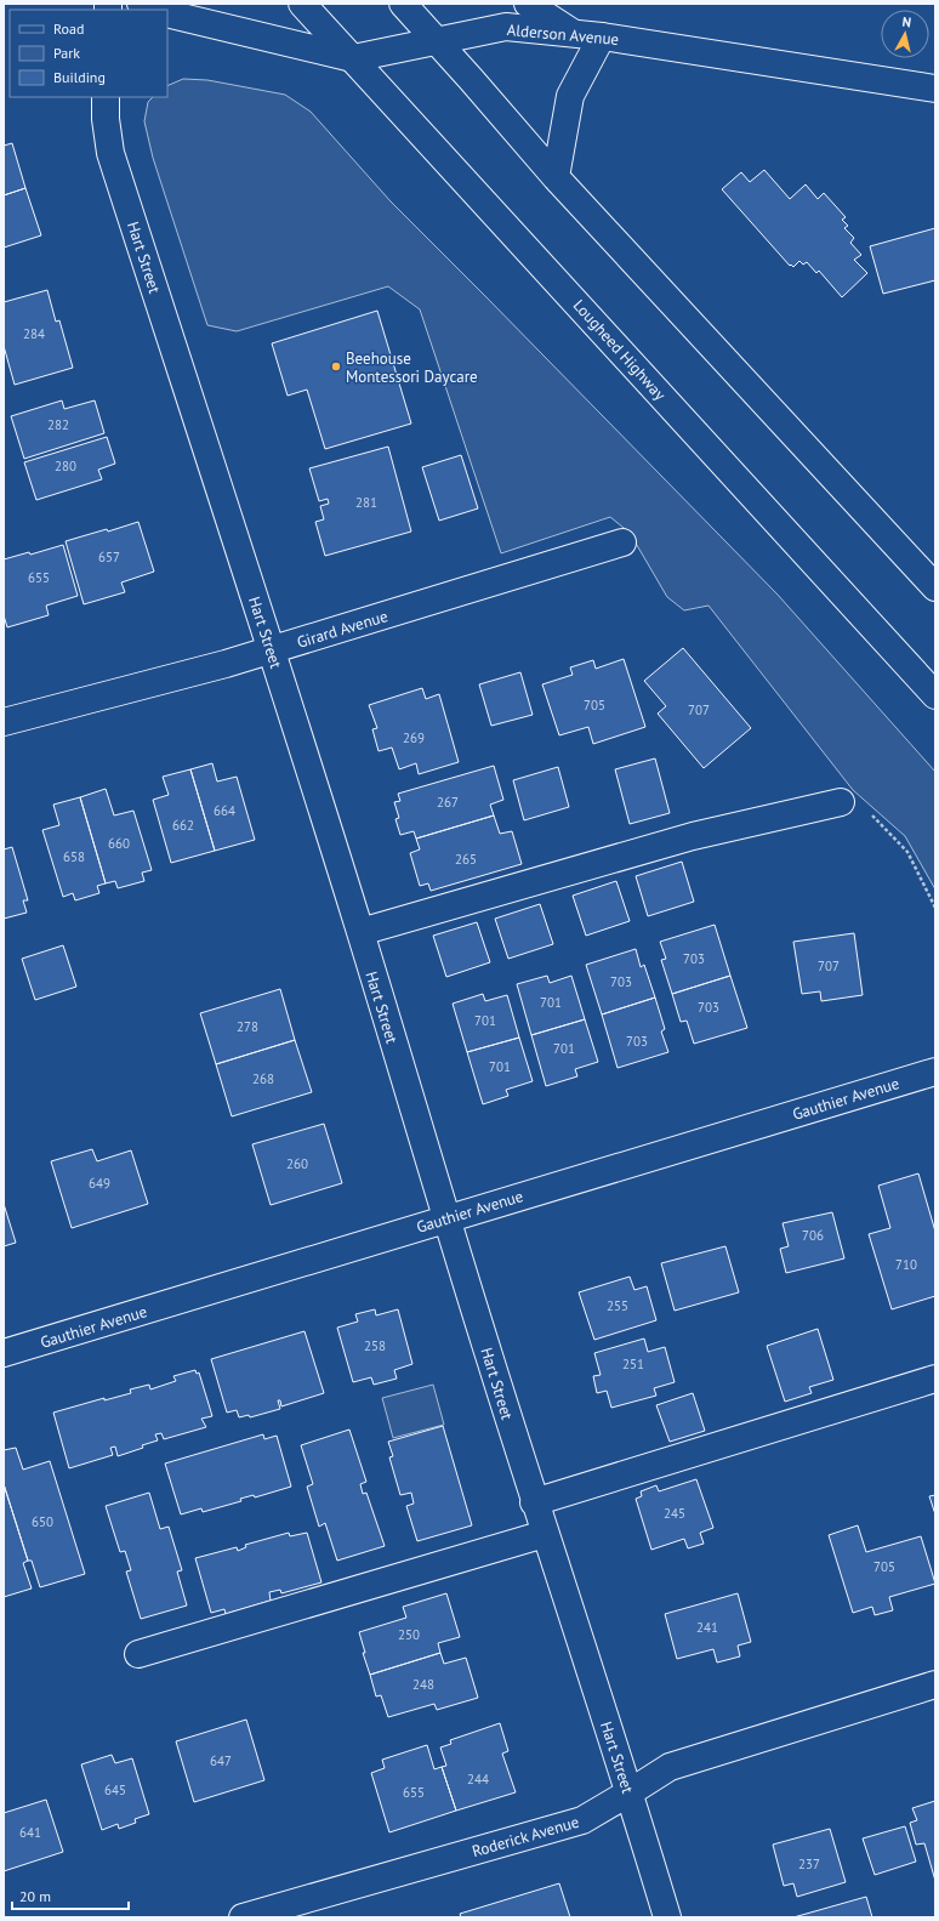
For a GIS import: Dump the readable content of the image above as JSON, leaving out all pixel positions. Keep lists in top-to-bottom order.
{
  "streets": {
    "street": [
      "Alderson Avenue",
      "Hart Street",
      "Lougheed Highway",
      "Girard Avenue",
      "Gauthier Avenue",
      "Roderick Avenue"
    ]
  },
  "crossings": [
    ["Alderson Avenue", "Lougheed Highway"],
    ["Hart Street", "Girard Avenue"],
    ["Hart Street", "Gauthier Avenue"],
    ["Hart Street", "Roderick Avenue"]
  ],
  "places": ["Beehouse Montessori Daycare"],
  "house_numbers": [
    "284",
    "282",
    "280",
    "281",
    "657",
    "655",
    "705",
    "707",
    "269",
    "267",
    "664",
    "662",
    "660",
    "658",
    "265",
    "703",
    "707",
    "703",
    "701",
    "703",
    "701",
    "278",
    "703",
    "701",
    "701",
    "268",
    "260",
    "649",
    "706",
    "710",
    "255",
    "258",
    "251",
    "245",
    "650",
    "705",
    "241",
    "250",
    "248",
    "647",
    "244",
    "645",
    "655",
    "641",
    "237"
  ],
  "legend": ["Road", "Park", "Building"],
  "scale_bar": "20 m",
  "north": "top"
}
